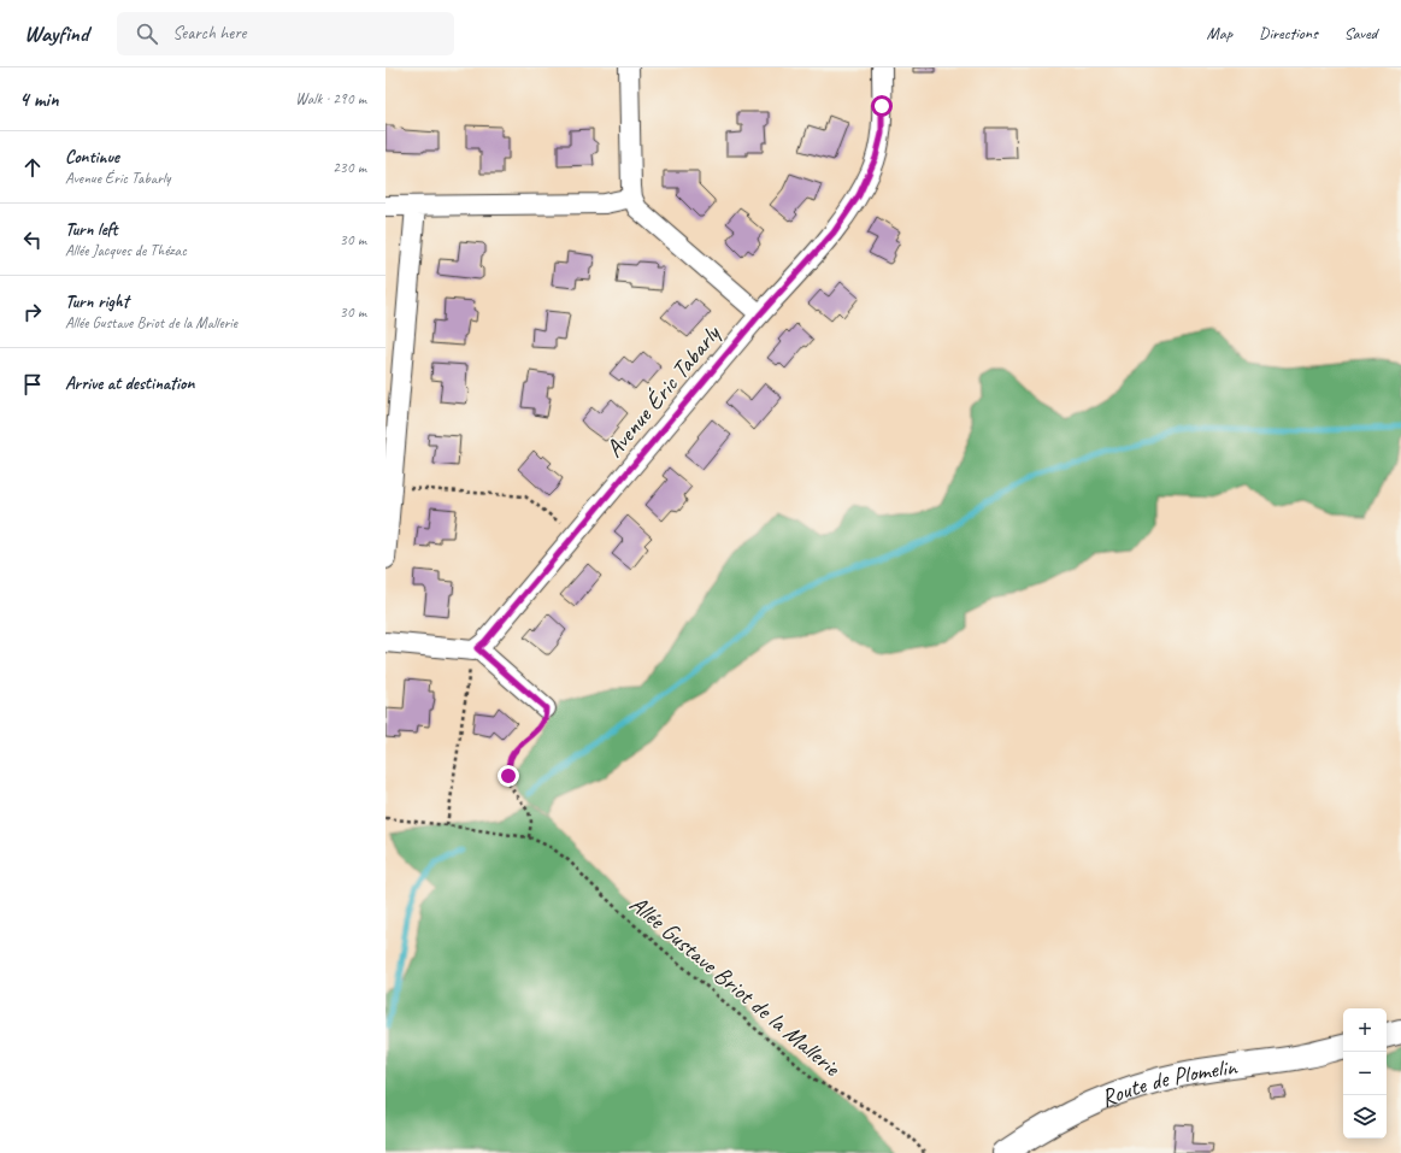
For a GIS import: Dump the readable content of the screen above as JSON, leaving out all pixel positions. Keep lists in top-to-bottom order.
{
  "streets": {
    "street": ["Avenue Éric Tabarly", "Route de Plomelin"],
    "path": ["Allée Gustave Briot de la Mallerie"]
  },
  "page": {
    "header": "Wayfind",
    "search": "Search here",
    "nav": ["Map", "Directions", "Saved"],
    "heading": ["4 min", "Walk · 290 m"],
    "list": [
      ["Continue", "Avenue Éric Tabarly", "230 m"],
      ["Turn left", "Allée Jacques de Thézac", "30 m"],
      ["Turn right", "Allée Gustave Briot de la Mallerie", "30 m"],
      "Arrive at destination"
    ],
    "map_buttons": ["+", "−"]
  }
}
